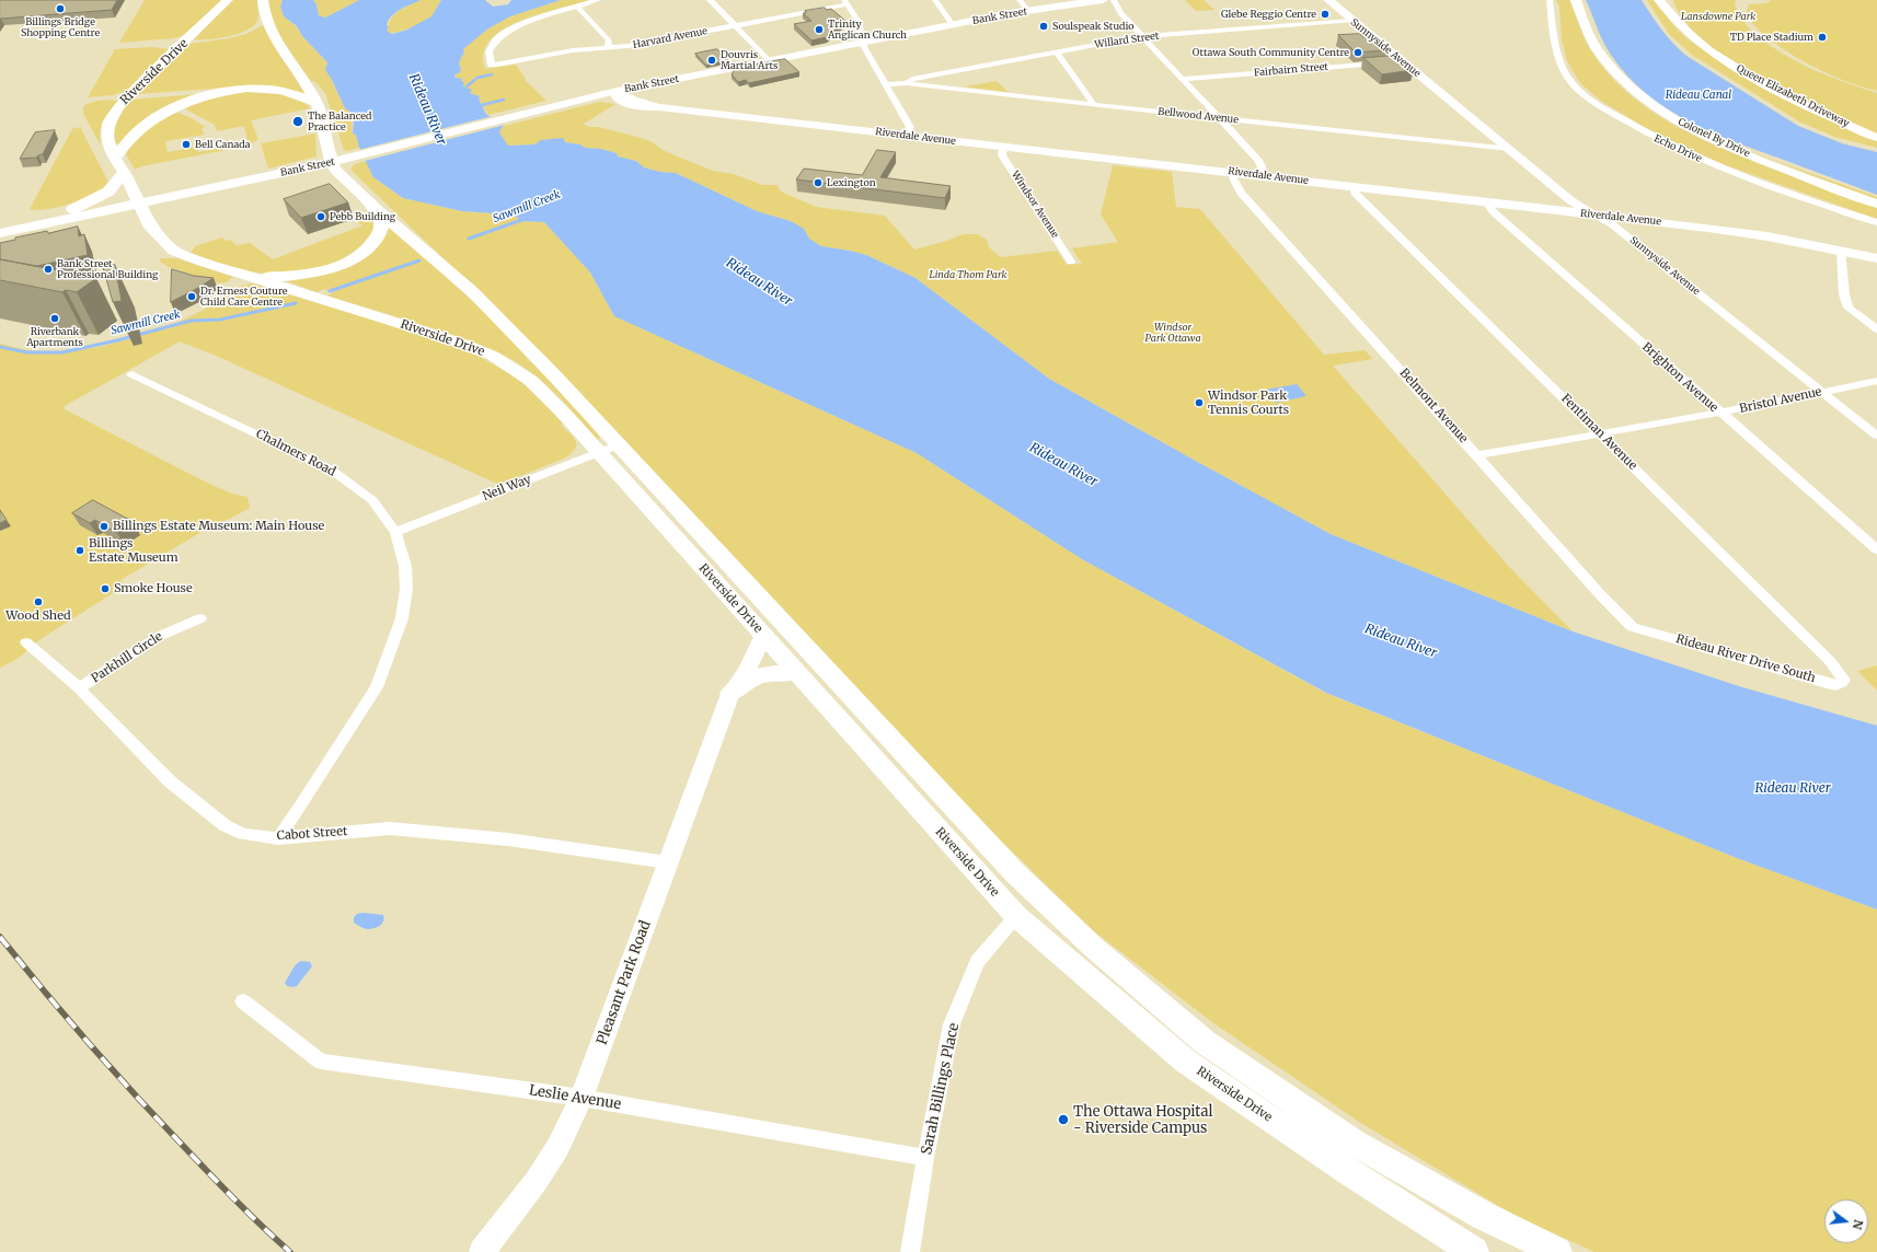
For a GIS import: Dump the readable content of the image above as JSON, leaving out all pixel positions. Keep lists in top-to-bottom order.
{
  "streets": {
    "main road": ["Bank Street", "Riverside Drive"],
    "street": [
      "Harvard Avenue",
      "Willard Street",
      "Sunnyside Avenue",
      "Fairbairn Street",
      "Queen Elizabeth Driveway",
      "Bellwood Avenue",
      "Riverdale Avenue",
      "Colonel By Drive",
      "Echo Drive",
      "Windsor Avenue",
      "Brighton Avenue",
      "Bristol Avenue",
      "Belmont Avenue",
      "Fentiman Avenue",
      "Chalmers Road",
      "Neil Way",
      "Parkhill Circle",
      "Rideau River Drive South",
      "Cabot Street",
      "Pleasant Park Road",
      "Sarah Billings Place",
      "Leslie Avenue"
    ]
  },
  "crossings": [
    ["Bank Street", "Riverside Drive"],
    ["Bank Street", "Riverdale Avenue"],
    ["Willard Street", "Sunnyside Avenue"],
    ["Willard Street", "Bellwood Avenue"],
    ["Sunnyside Avenue", "Fairbairn Street"],
    ["Sunnyside Avenue", "Bellwood Avenue"],
    ["Sunnyside Avenue", "Riverdale Avenue"],
    ["Sunnyside Avenue", "Bristol Avenue"],
    ["Riverside Drive", "Neil Way"],
    ["Riverside Drive", "Pleasant Park Road"],
    ["Riverside Drive", "Sarah Billings Place"],
    ["Riverdale Avenue", "Windsor Avenue"],
    ["Riverdale Avenue", "Brighton Avenue"],
    ["Riverdale Avenue", "Belmont Avenue"],
    ["Riverdale Avenue", "Fentiman Avenue"],
    ["Brighton Avenue", "Bristol Avenue"],
    ["Bristol Avenue", "Belmont Avenue"],
    ["Bristol Avenue", "Fentiman Avenue"],
    ["Belmont Avenue", "Rideau River Drive South"],
    ["Fentiman Avenue", "Rideau River Drive South"],
    ["Chalmers Road", "Neil Way"],
    ["Chalmers Road", "Cabot Street"],
    ["Parkhill Circle", "Cabot Street"],
    ["Cabot Street", "Pleasant Park Road"],
    ["Pleasant Park Road", "Leslie Avenue"],
    ["Sarah Billings Place", "Leslie Avenue"]
  ],
  "water": ["Rideau Canal", "Rideau River", "Sawmill Creek"],
  "parks": ["Lansdowne Park", "Linda Thom Park", "Windsor Park Ottawa"],
  "places": [
    "Billings Bridge Shopping Centre",
    "Glebe Reggio Centre",
    "Soulspeak Studio",
    "Trinity Anglican Church",
    "TD Place Stadium",
    "Ottawa South Community Centre",
    "Douvris Martial Arts",
    "The Balanced Practice",
    "Bell Canada",
    "Lexington",
    "Pebb Building",
    "Bank Street Professional Building",
    "Dr. Ernest Couture Child Care Centre",
    "Riverbank Apartments",
    "Windsor Park Tennis Courts",
    "Billings Estate Museum: Main House",
    "Billings Estate Museum",
    "Smoke House",
    "Wood Shed",
    "The Ottawa Hospital - Riverside Campus"
  ],
  "north": "right"
}
